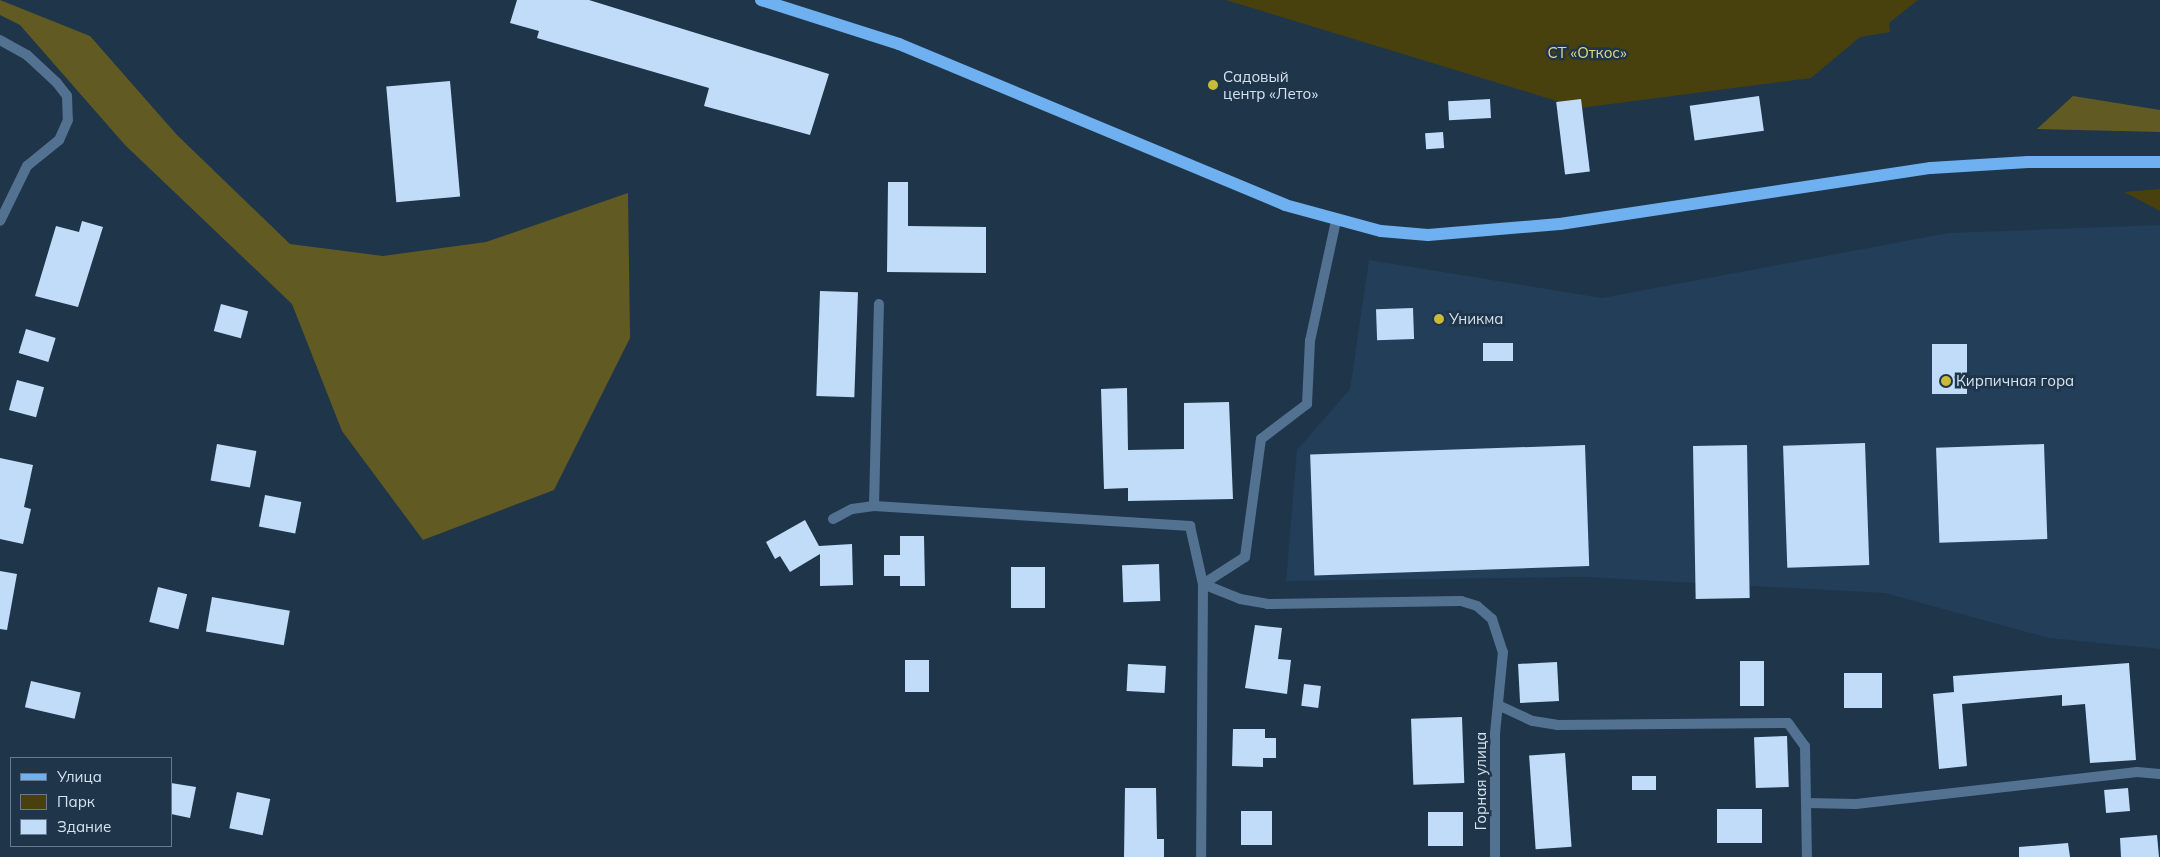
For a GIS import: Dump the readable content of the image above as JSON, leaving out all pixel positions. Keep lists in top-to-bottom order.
{
  "streets": {
    "street": ["Горная улица"]
  },
  "parks": ["СТ «Откос»"],
  "places": ["Садовый центр «Лето»", "Уникма", "Кирпичная гора"],
  "legend": ["Улица", "Парк", "Здание"]
}
